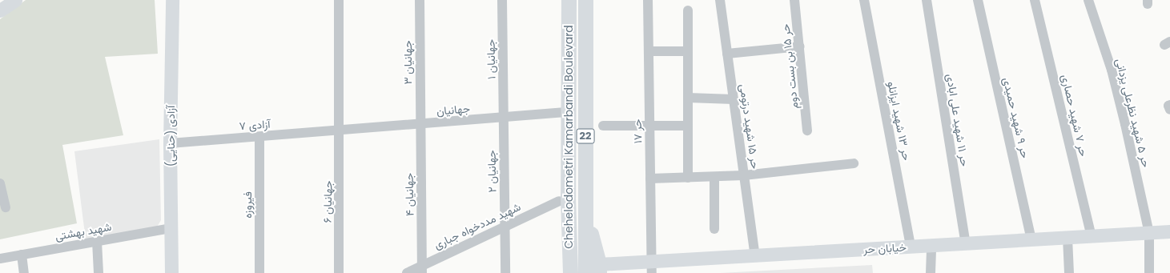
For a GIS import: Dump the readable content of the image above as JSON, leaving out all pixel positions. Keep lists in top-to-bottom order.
{
  "streets": {
    "main road": ["22", "Chehelodometri Kamarbandi Boulevard"],
    "street": [
      "جهانیان ۱",
      "جهانیان ۳",
      "حر ۱۵ بن بست دوم",
      "جهانیان",
      "حر ۵ شهید نظرعلی یزدانی",
      "حر ۷ شهید حصاری",
      "حر ۹ شهید حمیدی",
      "حر ۱۱ شهید علی ابادی",
      "حر ۱۳ شهید ایزانلو",
      "آزادی ۷",
      "حر ۱۵ شهید درتومی",
      "حر ۱۷",
      "آزادی (حنایی)",
      "جهانیان ۲",
      "جهانیان ۴",
      "جهانیان ۶",
      "فیروزه",
      "شهید مددخواه جباری",
      "شهید بهشتی",
      "خیابان حر"
    ]
  },
  "crossings": [
    ["جهانیان ۱", "جهانیان"],
    ["جهانیان ۱", "جهانیان ۲"],
    ["جهانیان ۳", "جهانیان"],
    ["جهانیان ۳", "جهانیان ۴"],
    ["جهانیان", "آزادی ۷"],
    ["جهانیان", "Chehelodometri Kamarbandi Boulevard"],
    ["جهانیان", "جهانیان ۲"],
    ["جهانیان", "جهانیان ۴"],
    ["جهانیان", "جهانیان ۶"],
    ["حر ۵ شهید نظرعلی یزدانی", "خیابان حر"],
    ["حر ۷ شهید حصاری", "خیابان حر"],
    ["حر ۹ شهید حمیدی", "خیابان حر"],
    ["حر ۱۱ شهید علی ابادی", "خیابان حر"],
    ["حر ۱۳ شهید ایزانلو", "خیابان حر"],
    ["آزادی ۷", "آزادی (حنایی)"],
    ["آزادی ۷", "جهانیان ۶"],
    ["آزادی ۷", "فیروزه"],
    ["حر ۱۵ شهید درتومی", "خیابان حر"],
    ["حر ۱۷", "خیابان حر"],
    ["آزادی (حنایی)", "شهید بهشتی"],
    ["جهانیان ۲", "شهید مددخواه جباری"],
    ["جهانیان ۴", "شهید مددخواه جباری"]
  ]
}
